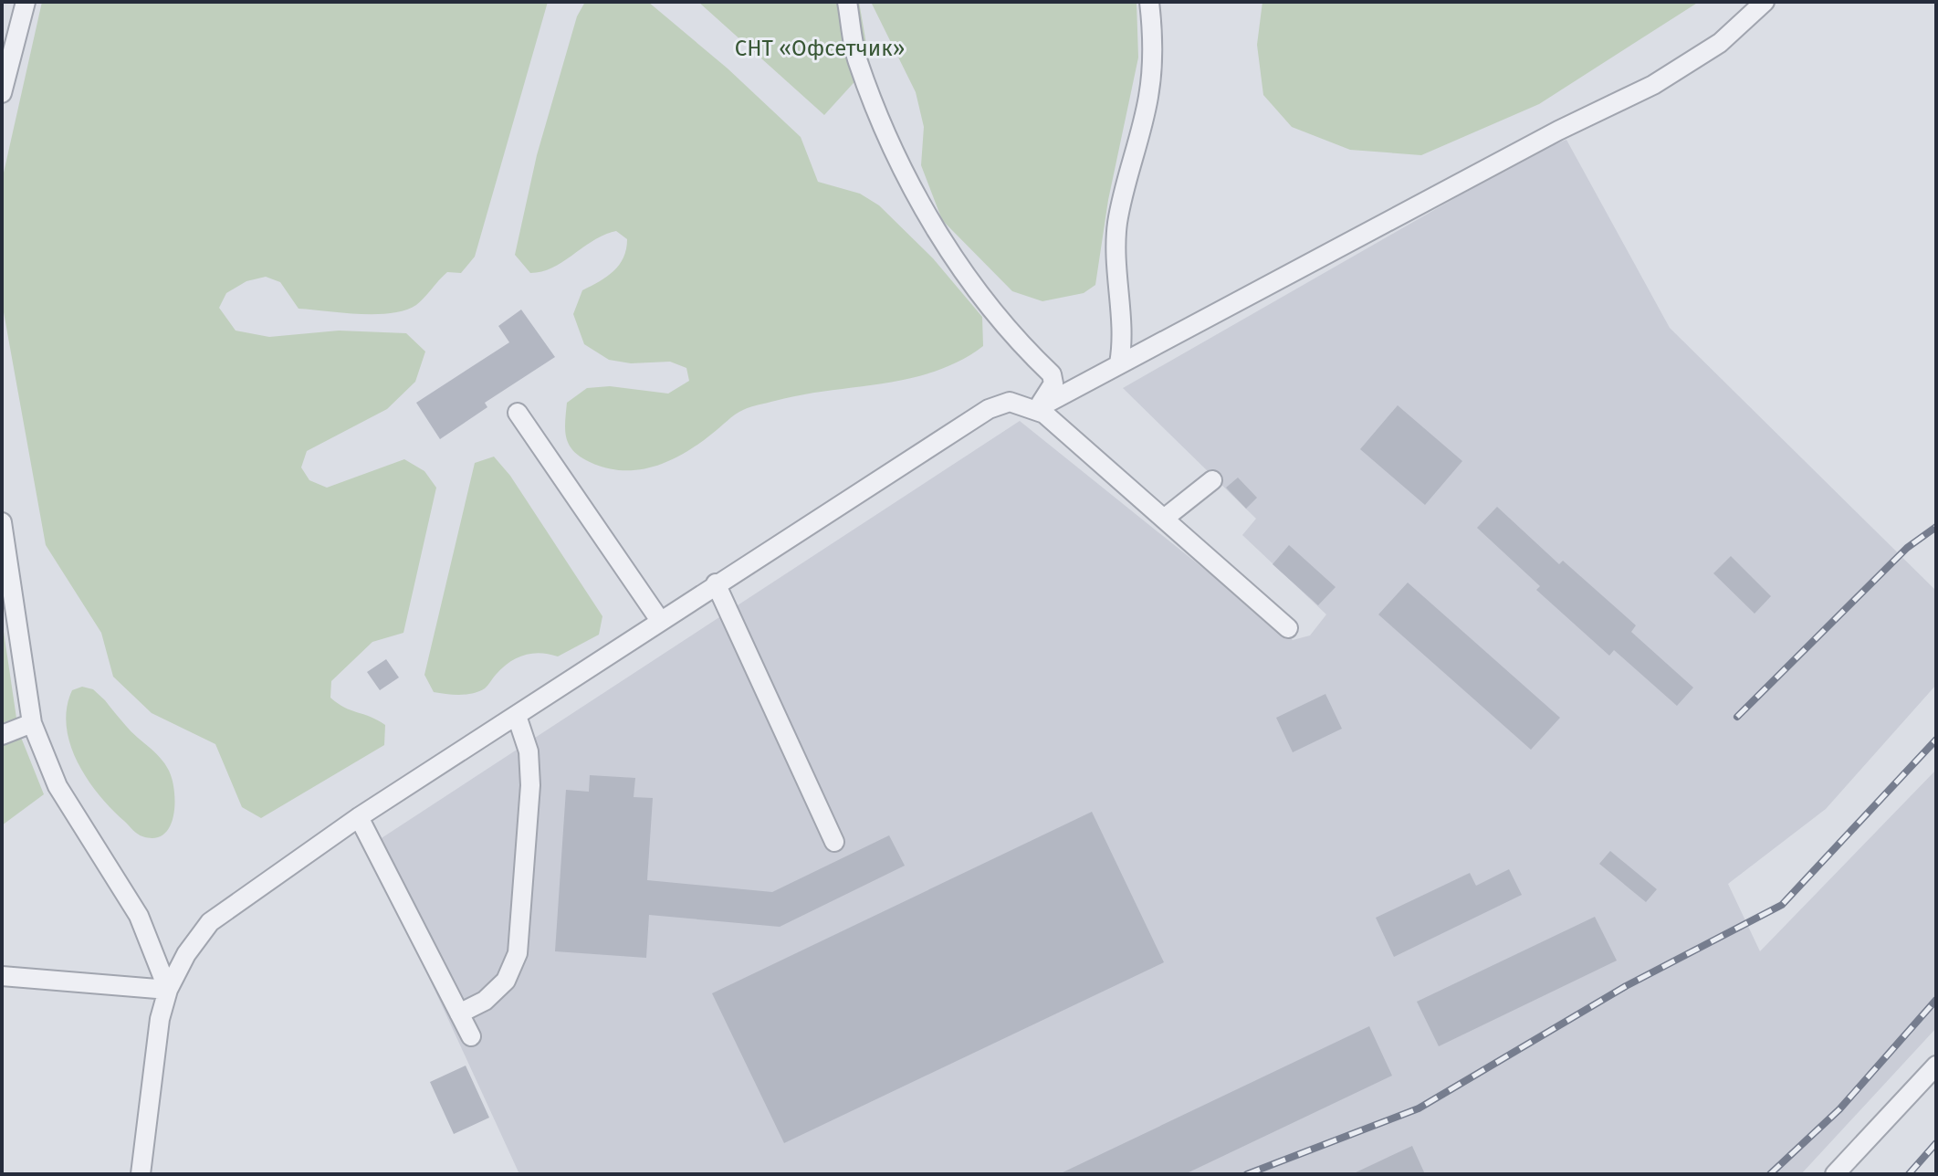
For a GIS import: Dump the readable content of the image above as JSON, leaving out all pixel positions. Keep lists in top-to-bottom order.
{
  "parks": ["СНТ «Офсетчик»"]
}
